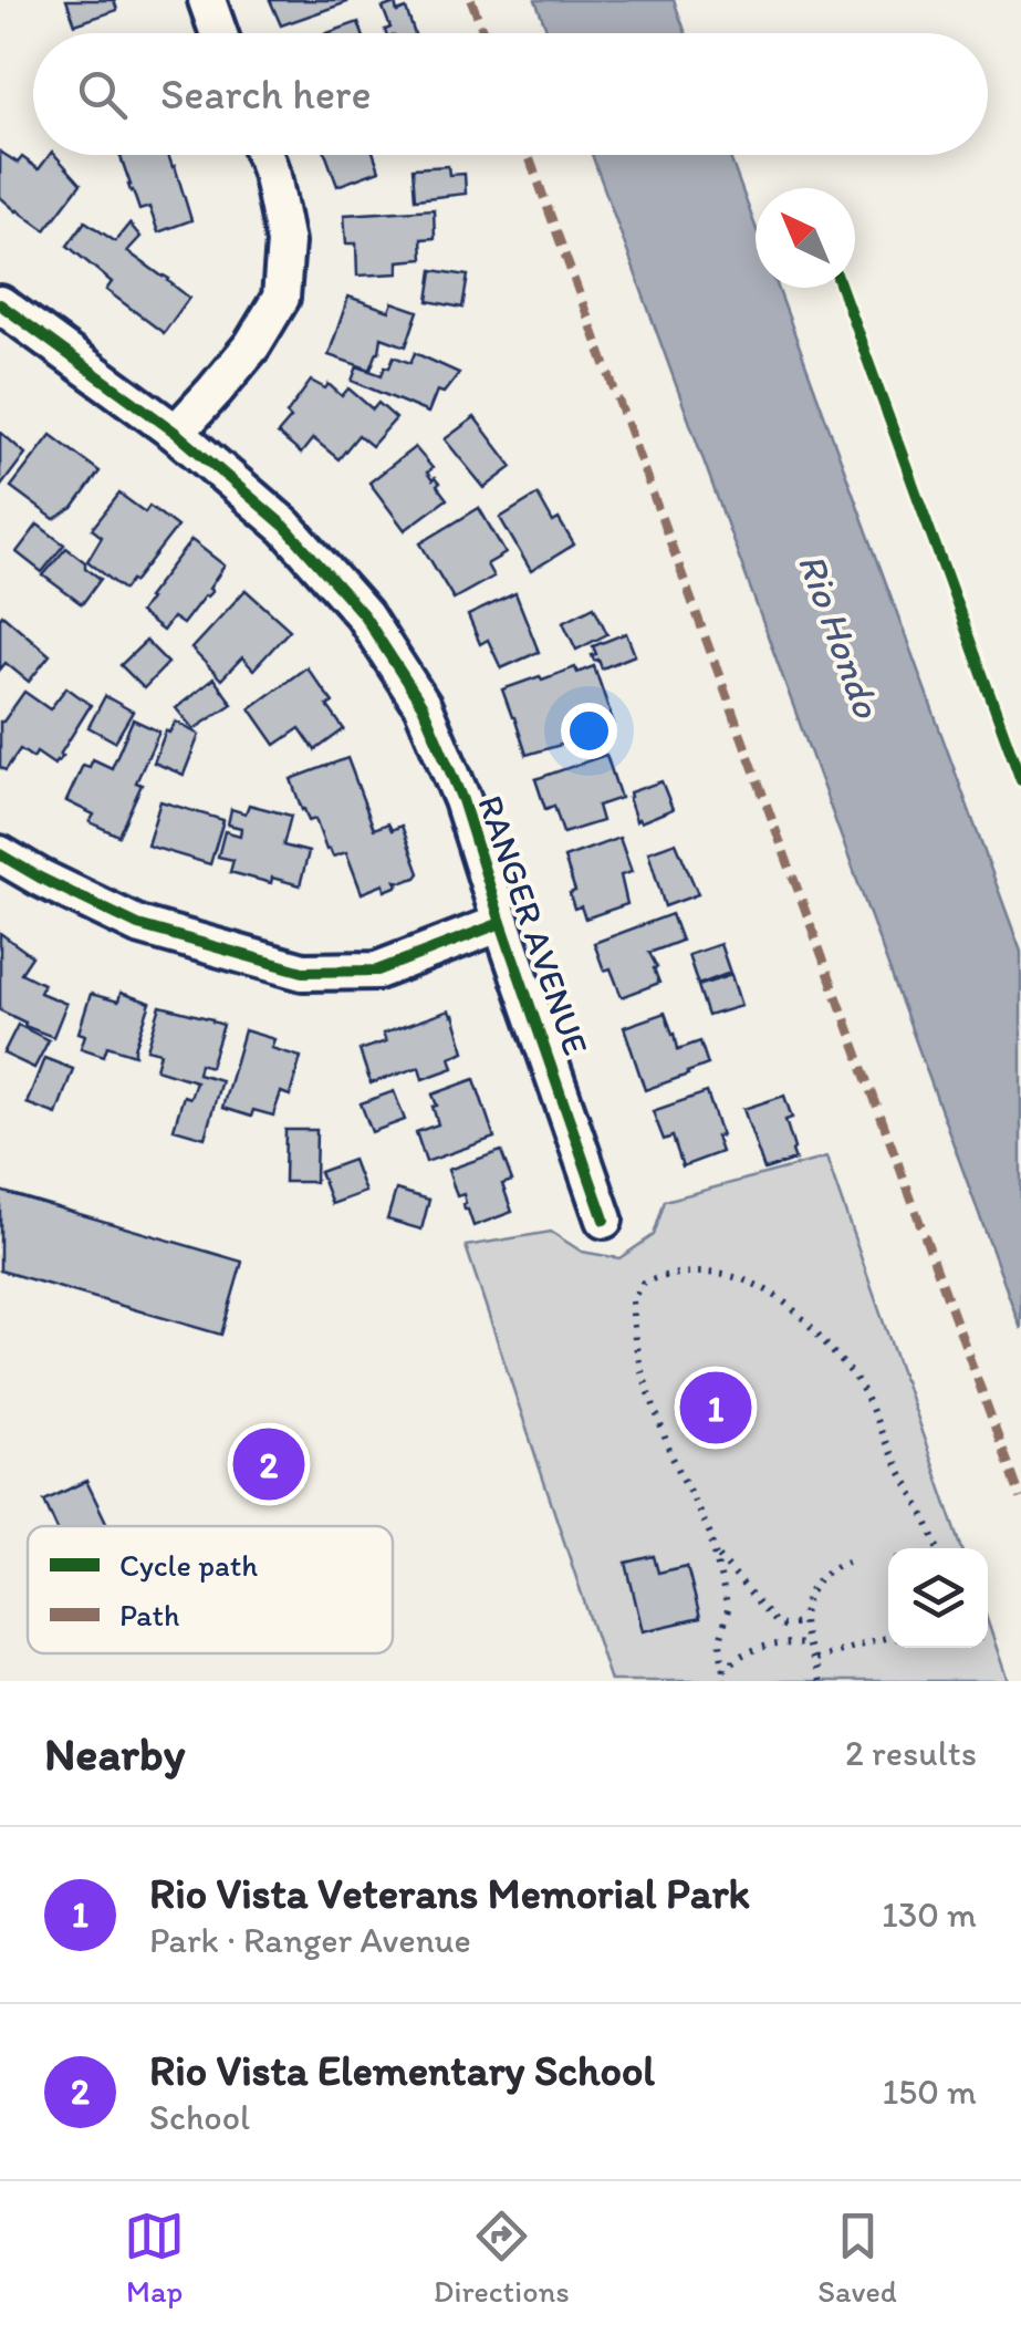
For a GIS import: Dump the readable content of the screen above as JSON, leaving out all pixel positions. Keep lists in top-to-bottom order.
{
  "streets": {
    "street": ["RANGER AVENUE"]
  },
  "water": ["Rio Hondo"],
  "legend": ["Cycle path", "Path"],
  "north": "top left",
  "page": {
    "search": "Search here",
    "pins": ["1", "2"],
    "heading": ["Nearby", "2 results"],
    "list": [
      {
        "mark": "1",
        "name": "Rio Vista Veterans Memorial Park",
        "note": "Park · Ranger Avenue",
        "value": "130 m"
      },
      {
        "mark": "2",
        "name": "Rio Vista Elementary School",
        "note": "School",
        "value": "150 m"
      }
    ],
    "nav": ["Map", "Directions", "Saved"]
  }
}
